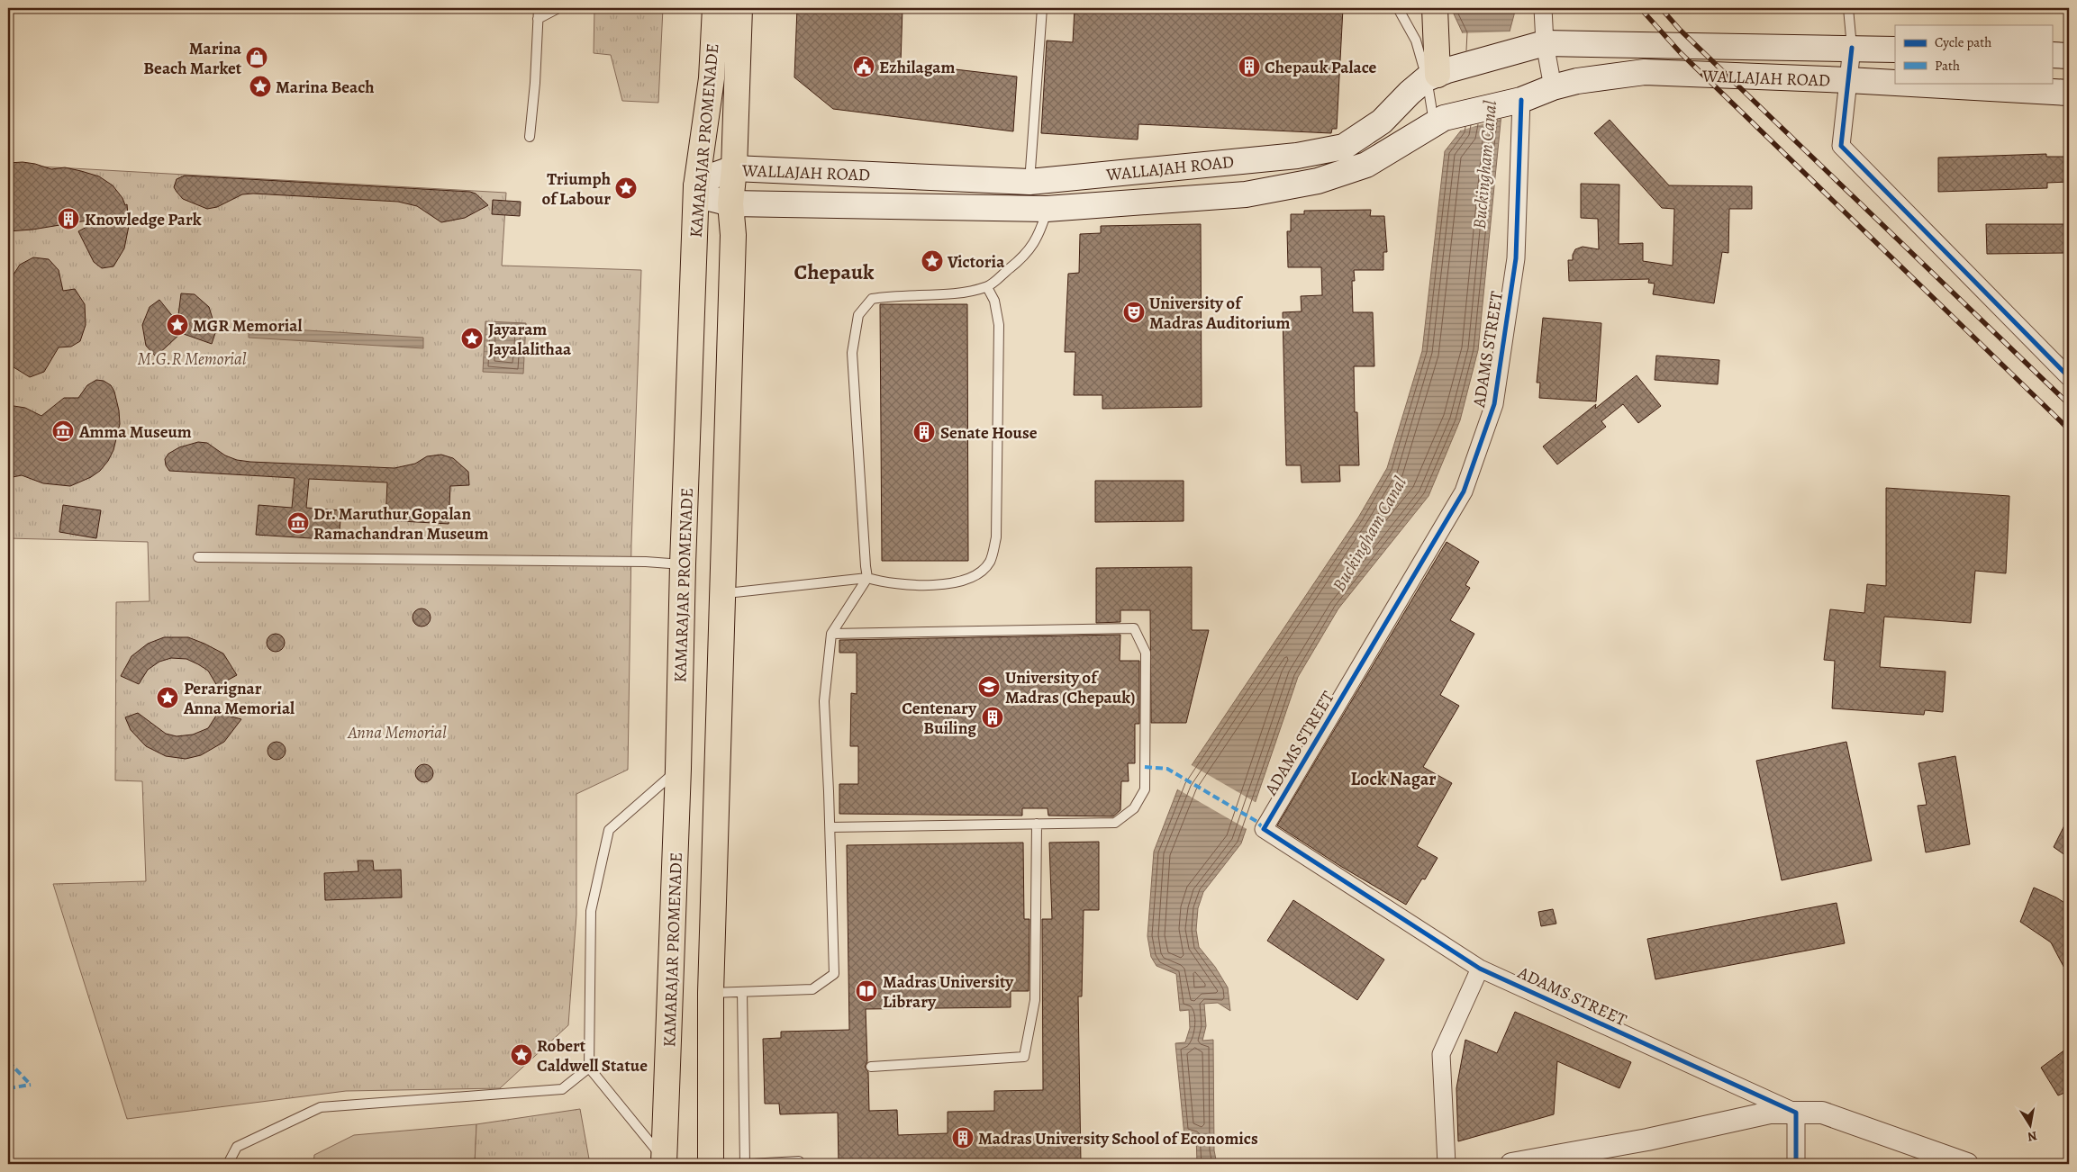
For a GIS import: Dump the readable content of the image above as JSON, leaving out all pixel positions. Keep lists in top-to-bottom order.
{
  "streets": {
    "main road": ["WALLAJAH ROAD", "KAMARAJAR PROMENADE"],
    "street": ["ADAMS STREET"]
  },
  "crossings": [
    ["WALLAJAH ROAD", "KAMARAJAR PROMENADE"],
    ["WALLAJAH ROAD", "ADAMS STREET"]
  ],
  "districts": ["Chepauk", "Lock Nagar"],
  "water": ["Buckingham Canal"],
  "parks": ["M.G.R Memorial", "Anna Memorial"],
  "places": {
    "shop": ["Marina Beach Market"],
    "public building": ["Ezhilagam"],
    "building": [
      "Chepauk Palace",
      "Knowledge Park",
      "Senate House",
      "Centenary Builing",
      "Madras University School of Economics"
    ],
    "place": [
      "Marina Beach",
      "Triumph of Labour",
      "Victoria",
      "MGR Memorial",
      "Jayaram Jayalalithaa",
      "Perarignar Anna Memorial",
      "Robert Caldwell Statue"
    ],
    "theatre": ["University of Madras Auditorium"],
    "museum": ["Amma Museum", "Dr. Maruthur Gopalan Ramachandran Museum"],
    "school or university": ["University of Madras (Chepauk)"],
    "library": ["Madras University Library"]
  },
  "legend": ["Cycle path", "Path"],
  "north": "bottom"
}
